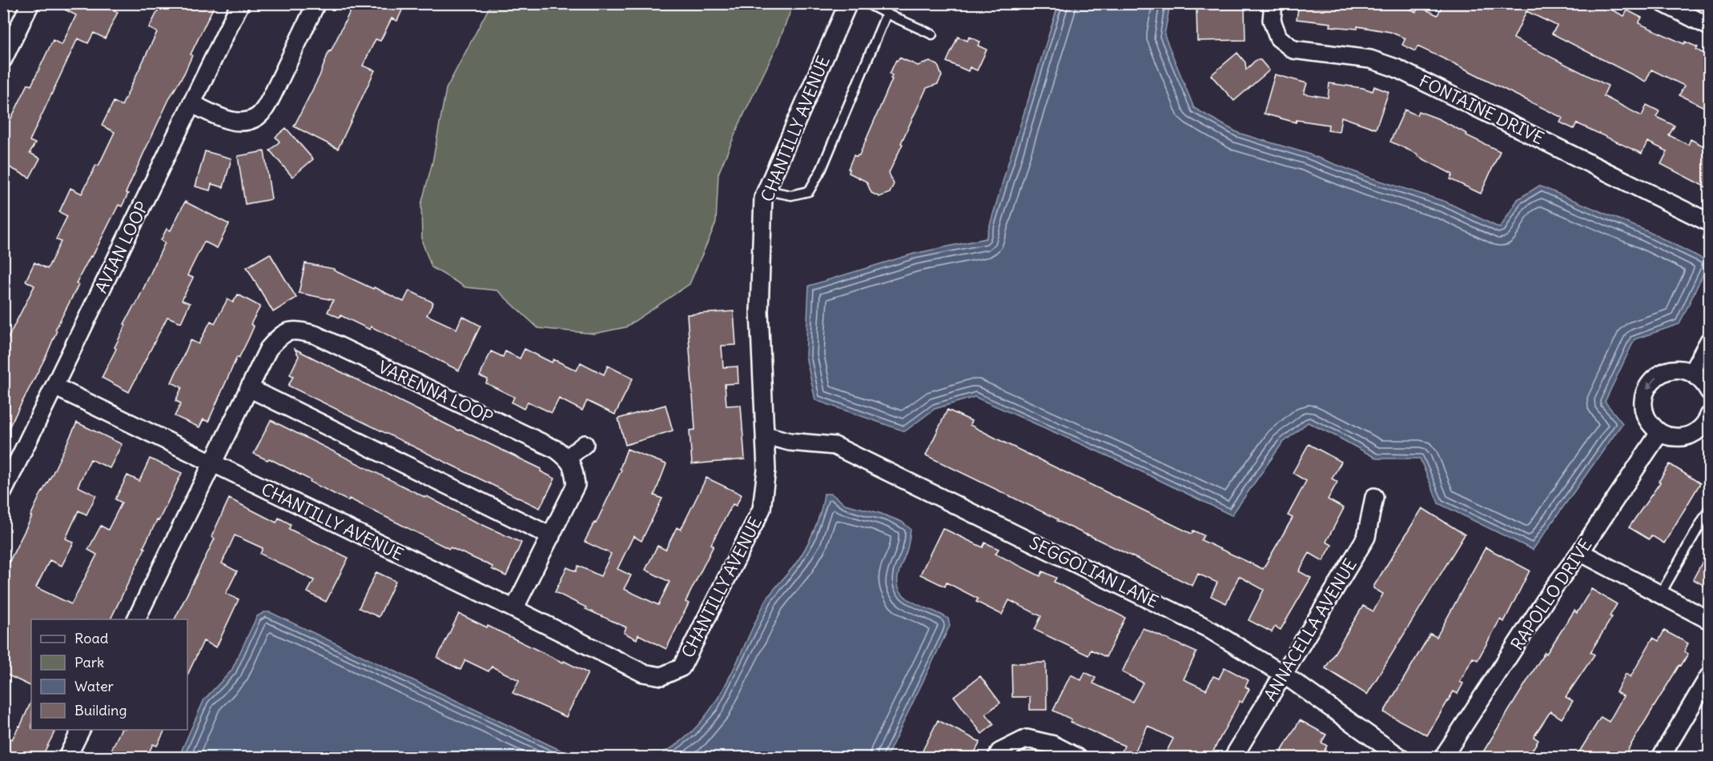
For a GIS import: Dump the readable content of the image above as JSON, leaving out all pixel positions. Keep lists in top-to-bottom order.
{
  "streets": {
    "street": [
      "FONTAINE DRIVE",
      "CHANTILLY AVENUE",
      "AVIAN LOOP",
      "VARENNA LOOP",
      "SEGGOLIAN LANE",
      "RAPOLLO DRIVE",
      "ANNACELLA AVENUE"
    ]
  },
  "crossings": [
    ["CHANTILLY AVENUE", "AVIAN LOOP"],
    ["CHANTILLY AVENUE", "VARENNA LOOP"],
    ["CHANTILLY AVENUE", "SEGGOLIAN LANE"],
    ["SEGGOLIAN LANE", "ANNACELLA AVENUE"]
  ],
  "legend": [
    "Road",
    "Park",
    "Water",
    "Building"
  ]
}
